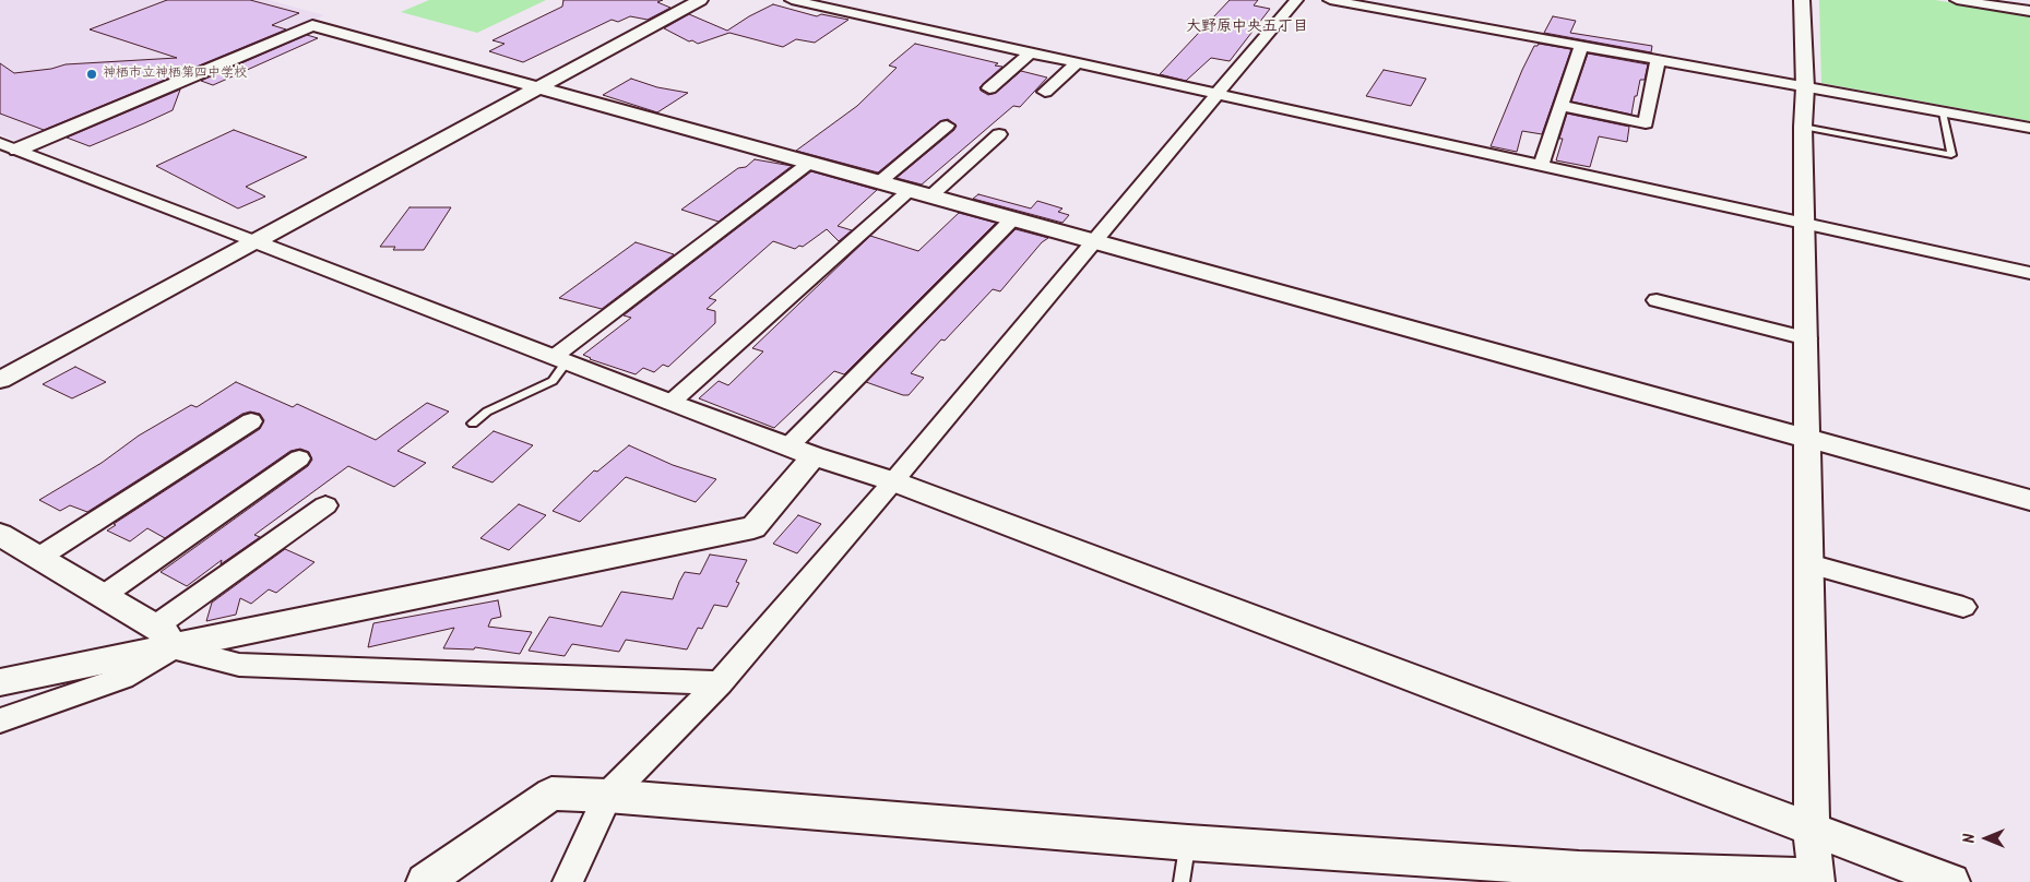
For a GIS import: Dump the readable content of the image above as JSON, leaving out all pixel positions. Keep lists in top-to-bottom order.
{
  "districts": ["大野原中央五丁目"],
  "places": ["神栖市立神栖第四中学校"],
  "north": "left"
}
